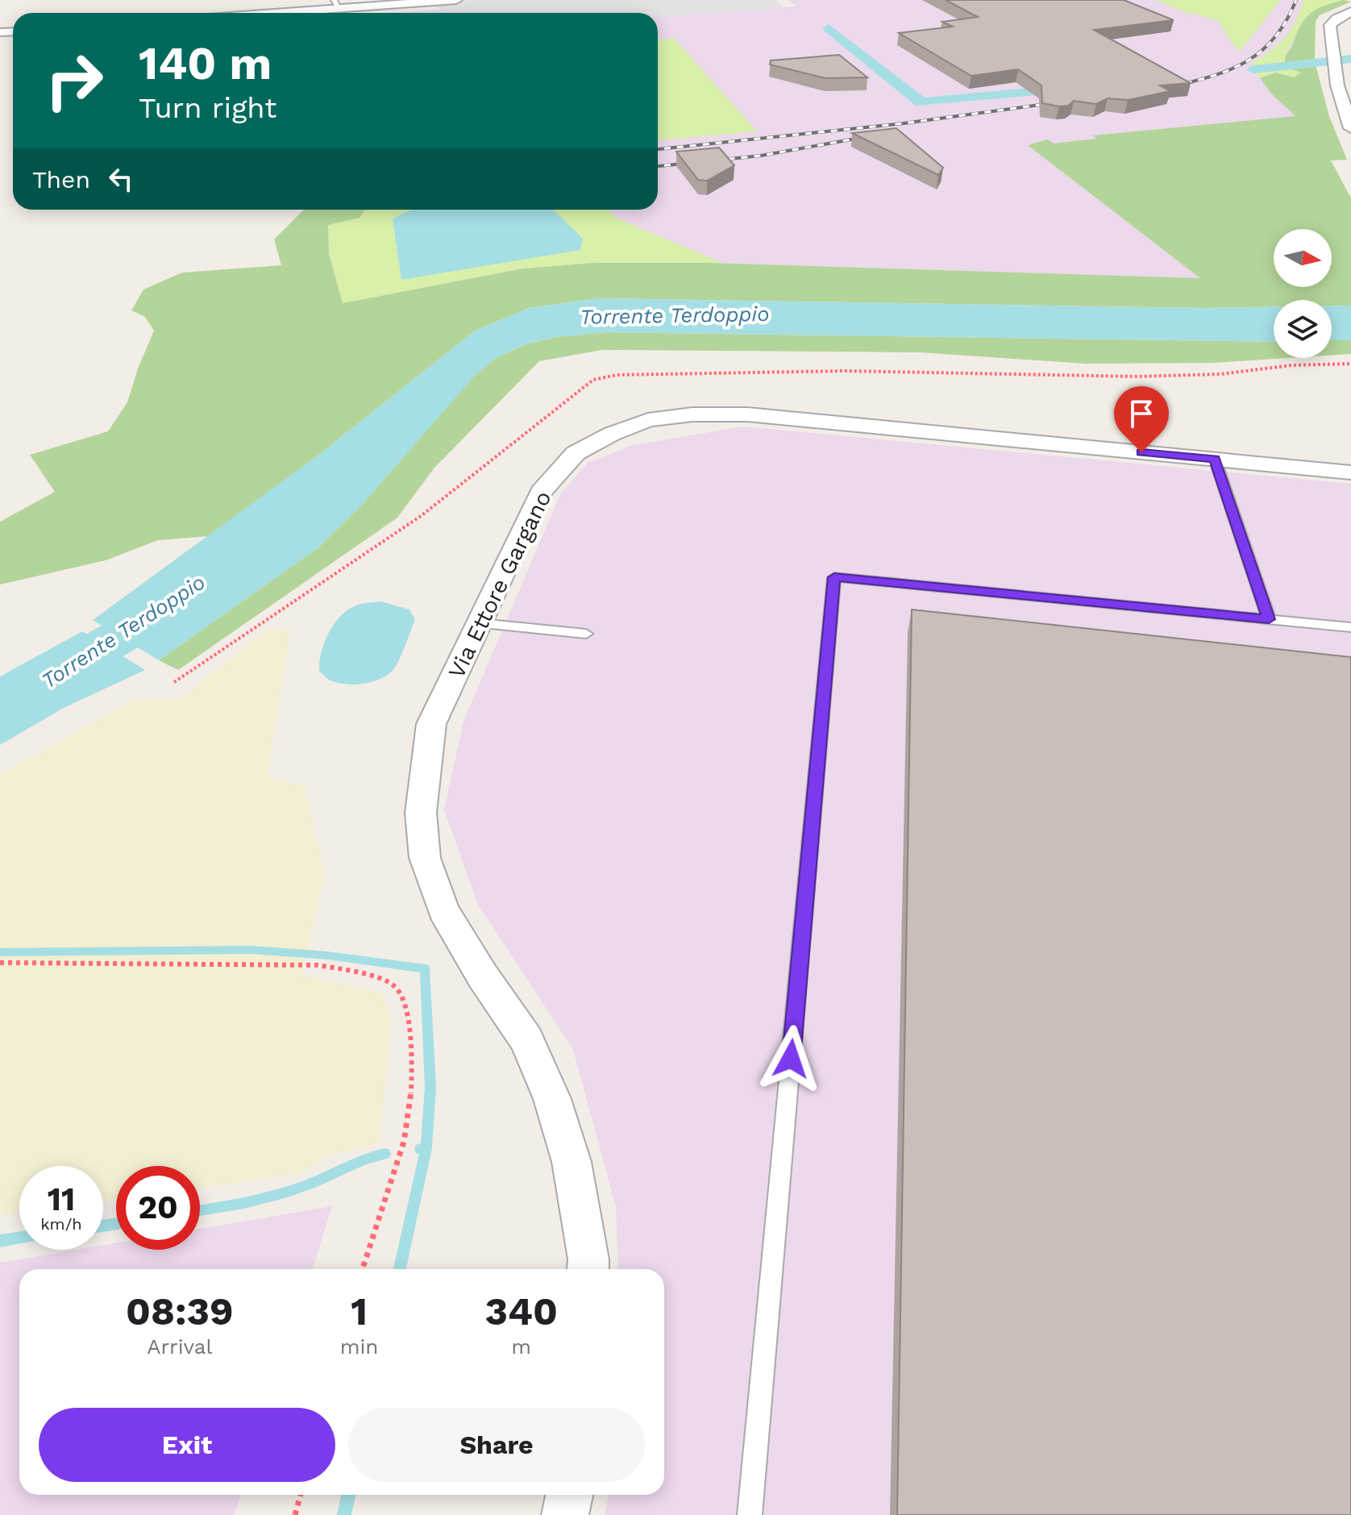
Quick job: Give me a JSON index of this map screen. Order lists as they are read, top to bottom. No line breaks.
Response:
{"streets":{"street":["Via Ettore Gargano"]},"water":["Torrente Terdoppio"],"north":"right","page":{"turn":["140 m","Turn right"],"then":"Then","speed":"11 km/h","limit":"20","eta":["08:39","Arrival","1","min","340","m"],"buttons":["Exit","Share"]}}
